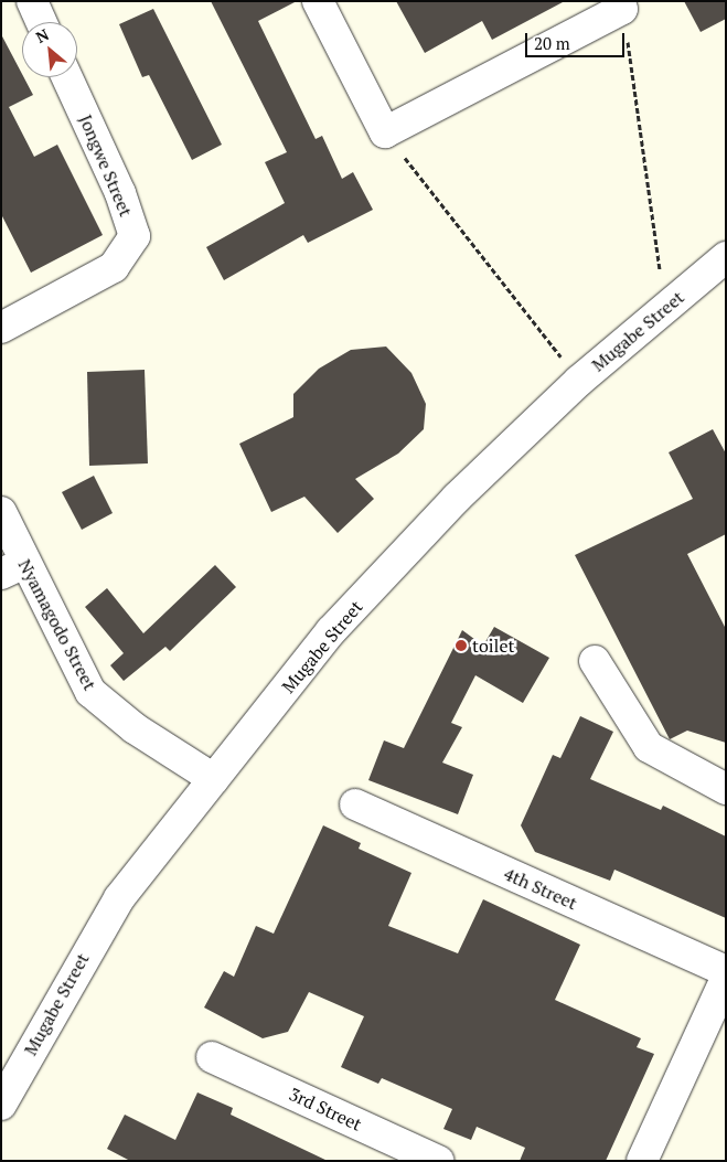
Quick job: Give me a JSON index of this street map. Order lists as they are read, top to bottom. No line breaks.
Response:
{"streets":{"street":["Jongwe Street","Mugabe Street","Nyamagodo Street","4th Street","3rd Street"]},"crossings":[["Mugabe Street","Nyamagodo Street"]],"places":["toilet"],"scale_bar":"20 m","north":"top left"}
